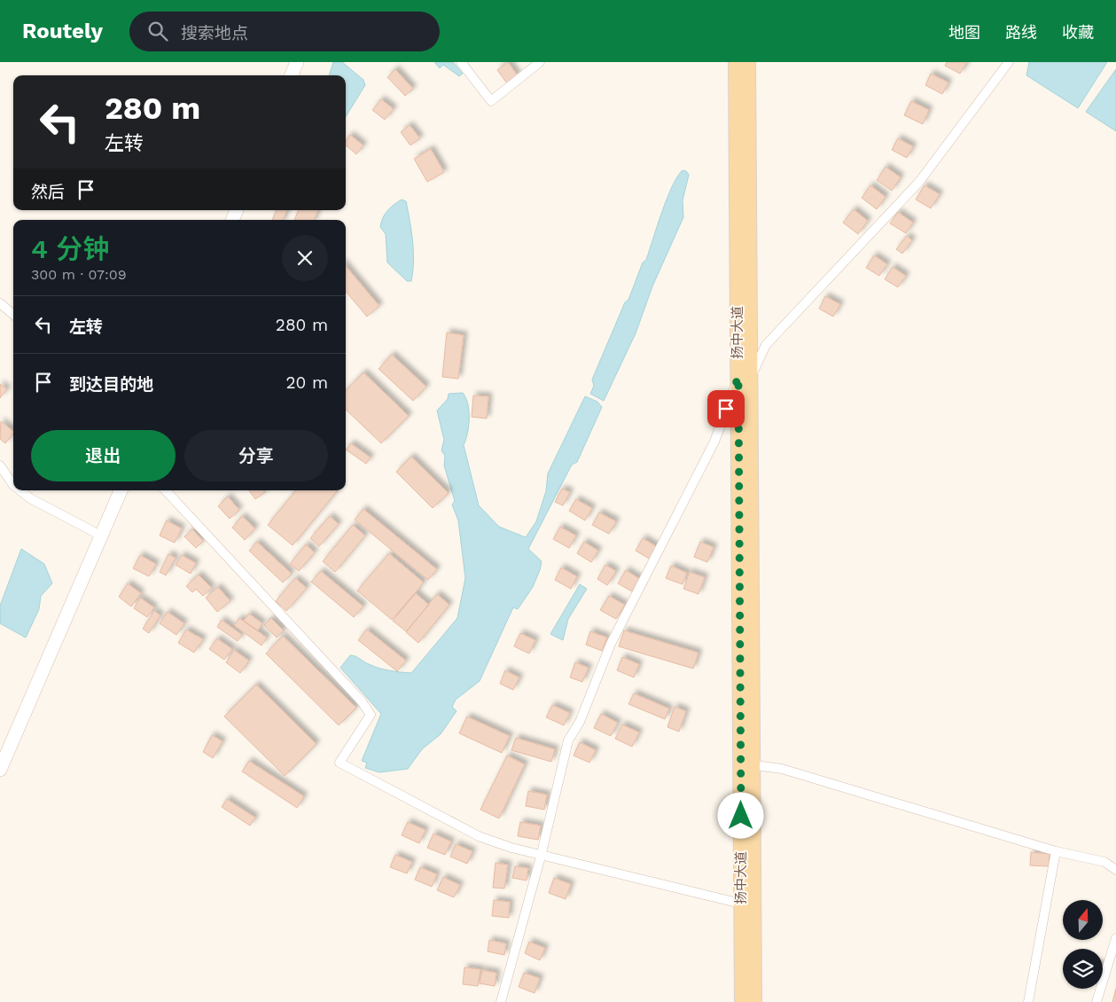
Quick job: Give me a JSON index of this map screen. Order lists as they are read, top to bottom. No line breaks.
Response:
{"streets":{"main road":["扬中大道"]},"north":"top","page":{"header":"Routely","search":"搜索地点","nav":["地图","路线","收藏"],"turn":["280 m","左转"],"then":"然后","heading":["4 分钟","300 m · 07:09"],"list":[{"name":"左转","value":"280 m"},{"name":"到达目的地","value":"20 m"}],"buttons":["退出","分享"]}}
